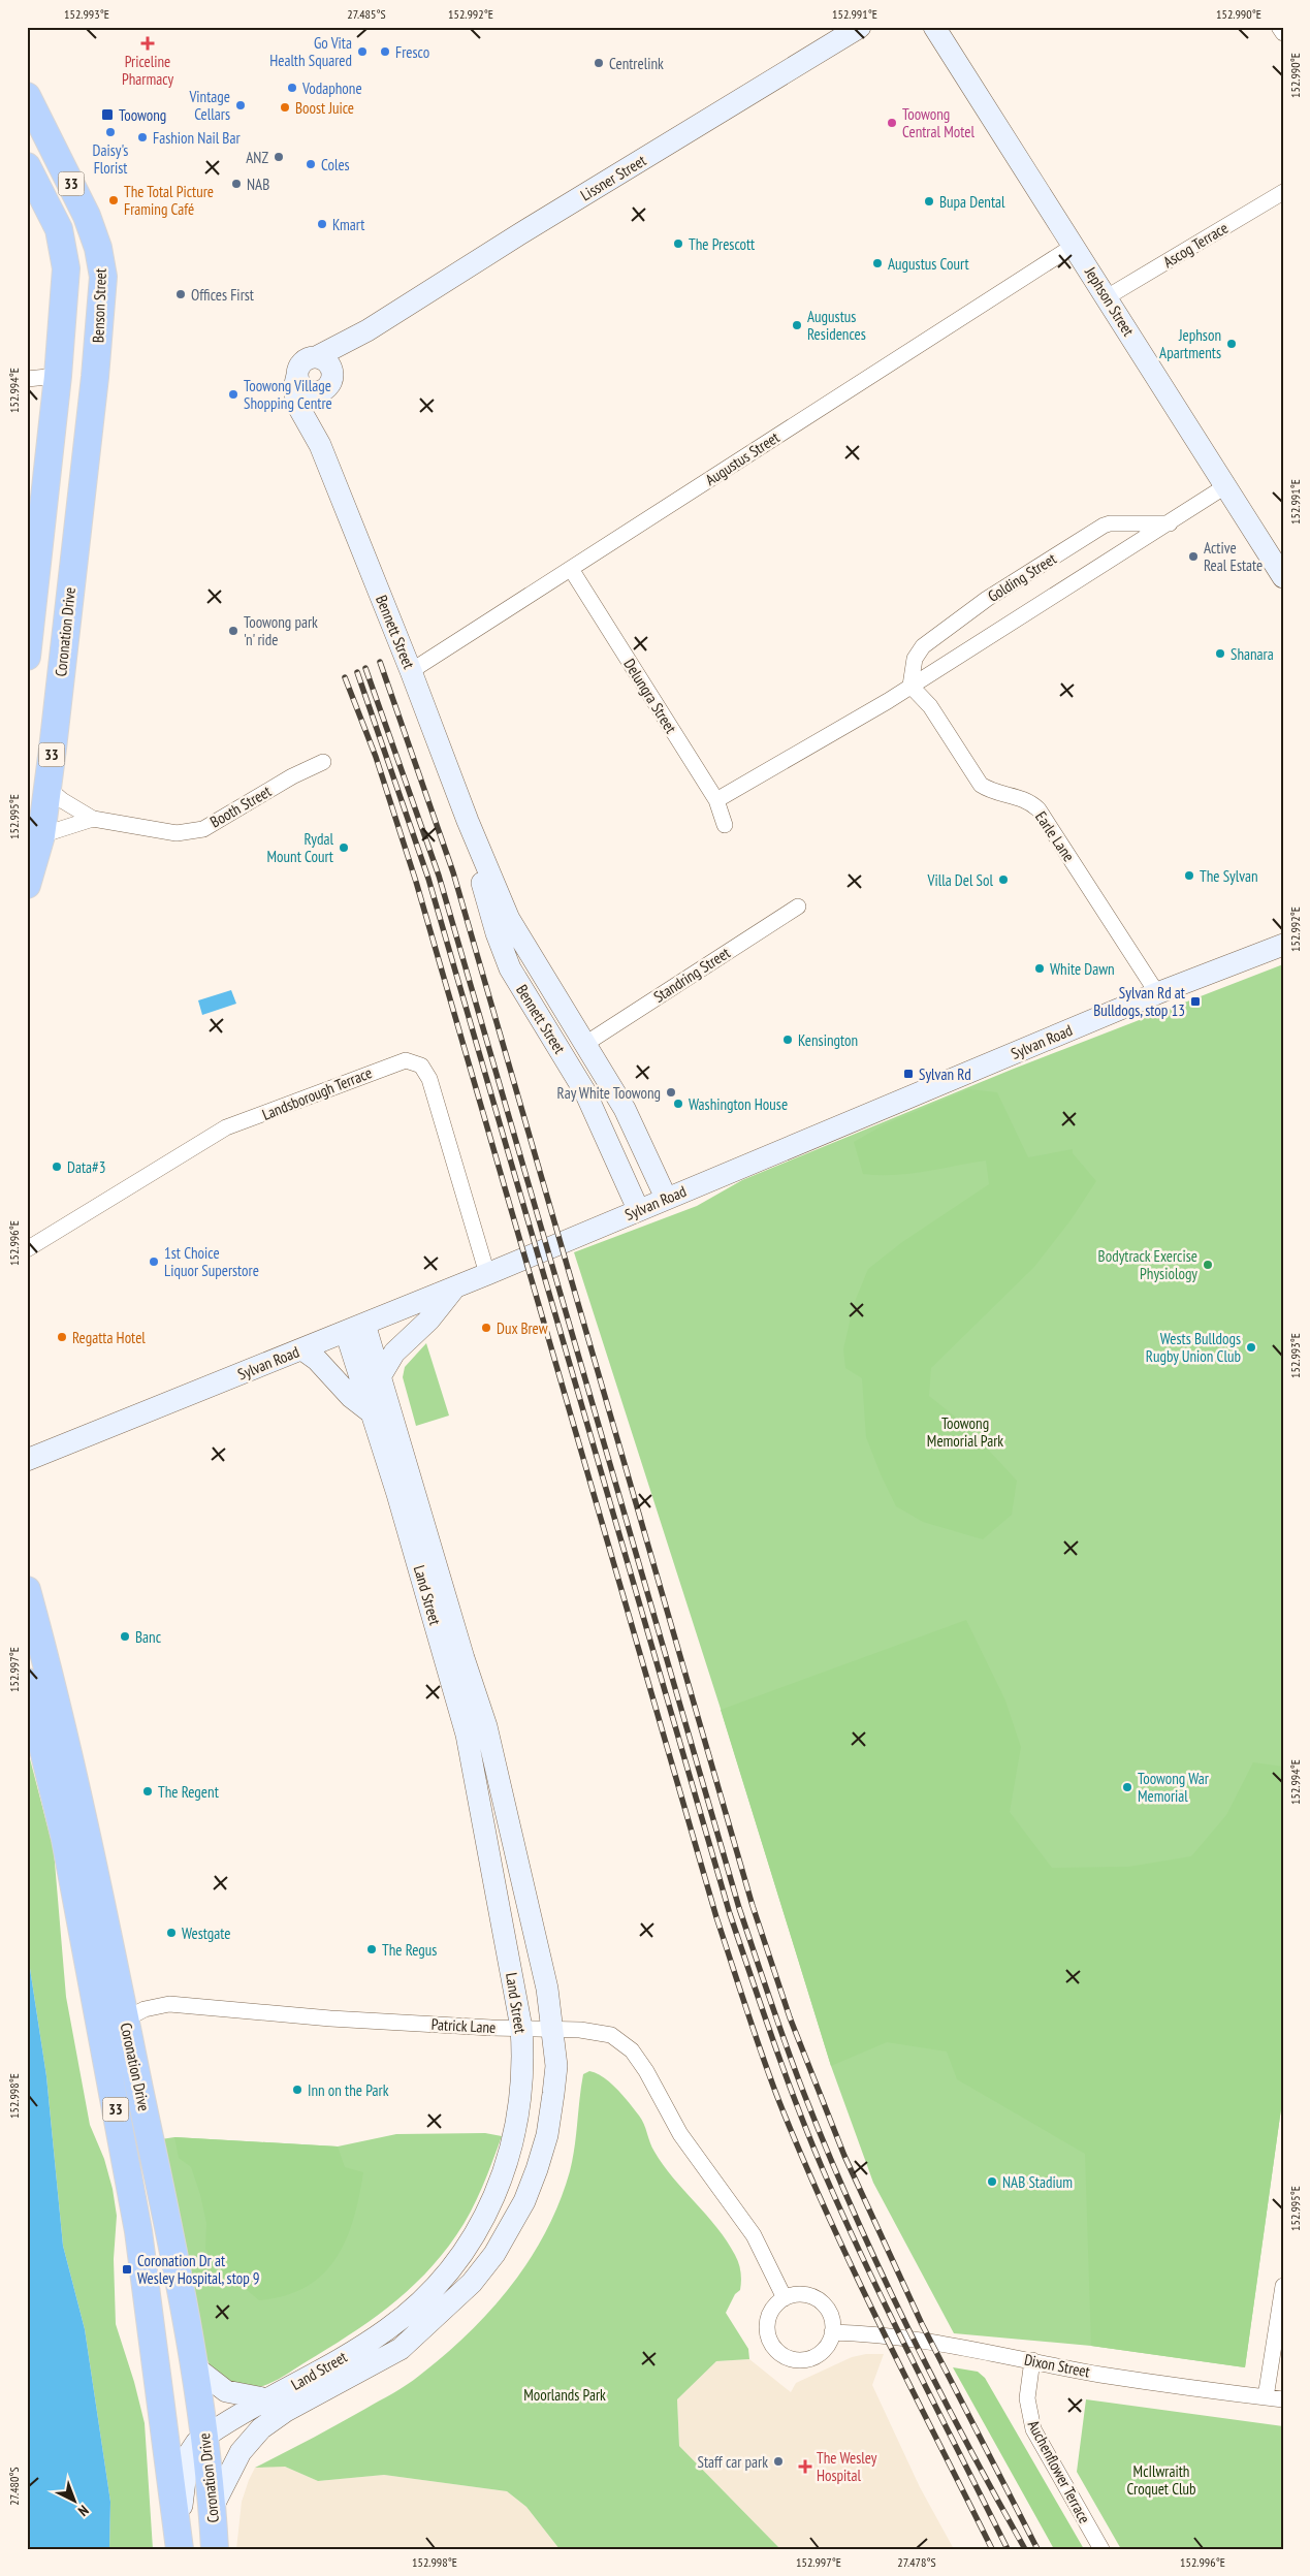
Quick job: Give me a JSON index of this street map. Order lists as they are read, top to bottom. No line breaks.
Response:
{"streets":{"highway":["33","Benson Street","Coronation Drive"],"main road":["Lissner Street","Jephson Street","Bennett Street","Sylvan Road","Land Street"],"street":["Ascog Terrace","Augustus Street","Golding Street","Delungra Street","Booth Street","Earle Lane","Standring Street","Landsborough Terrace","Patrick Lane","Dixon Street","Auchenflower Terrace"]},"crossings":[["Lissner Street","Bennett Street"],["Ascog Terrace","Jephson Street"],["Jephson Street","Augustus Street"],["Jephson Street","Golding Street"],["Benson Street","Coronation Drive"],["Augustus Street","Bennett Street"],["Augustus Street","Delungra Street"],["Golding Street","Delungra Street"],["Golding Street","Earle Lane"],["Coronation Drive","Booth Street"],["Coronation Drive","Land Street"],["Coronation Drive","Patrick Lane"],["Bennett Street","Standring Street"],["Bennett Street","Sylvan Road"],["Earle Lane","Sylvan Road"],["Sylvan Road","Landsborough Terrace"],["Sylvan Road","Land Street"],["Land Street","Patrick Lane"],["Patrick Lane","Dixon Street"],["Dixon Street","Auchenflower Terrace"]],"parks":["Toowong Memorial Park","Moorlands Park","McIlwraith Croquet Club"],"places":{"health":["Priceline Pharmacy","The Wesley Hospital"],"other":["Go Vita Health Squared","Fresco","Centrelink","Vodaphone","Vintage Cellars","Boost Juice","Toowong Central Motel","Daisy's Florist","Fashion Nail Bar","ANZ","Coles","NAB","The Total Picture Framing Café","Bupa Dental","Kmart","The Prescott","Augustus Court","Offices First","Augustus Residences","Jephson Apartments","Toowong Village Shopping Centre","Active Real Estate","Toowong park 'n' ride","Shanara","Rydal Mount Court","The Sylvan","Villa Del Sol","White Dawn","Kensington","Ray White Toowong","Washington House","Data#3","1st Choice Liquor Superstore","Bodytrack Exercise Physiology","Dux Brew","Regatta Hotel","Wests Bulldogs Rugby Union Club","Banc","Toowong War Memorial","The Regent","Westgate","The Regus","Inn on the Park","NAB Stadium","Staff car park"],"transit":["Toowong","Sylvan Rd at Bulldogs, stop 13","Sylvan Rd","Coronation Dr at Wesley Hospital, stop 9"]},"north":"bottom right","coordinates":["152.993°E","27.485°S","152.992°E","152.991°E","152.990°E","152.994°E","152.995°E","152.996°E","152.997°E","152.998°E","27.480°S","27.478°S"]}
